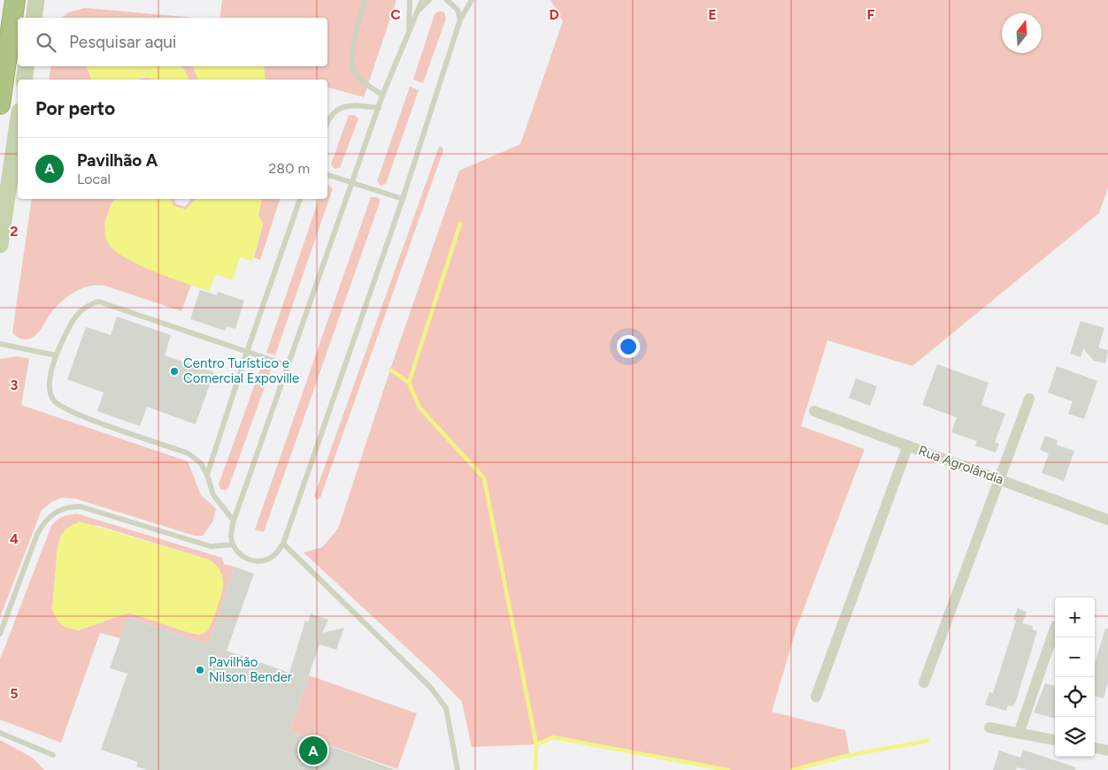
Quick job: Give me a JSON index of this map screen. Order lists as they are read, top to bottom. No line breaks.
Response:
{"streets":{"street":["Rua Agrolândia"]},"places":["Centro Turístico e Comercial Expoville","Pavilhão Nilson Bender"],"north":"top","page":{"search":"Pesquisar aqui","heading":"Por perto","list":[{"mark":"A","name":"Pavilhão A","note":"Local","value":"280 m"}],"map_buttons":["+","−"],"pins":"A"},"grid":{"columns":["C","D","E","F"],"rows":["2","3","4","5"]}}
